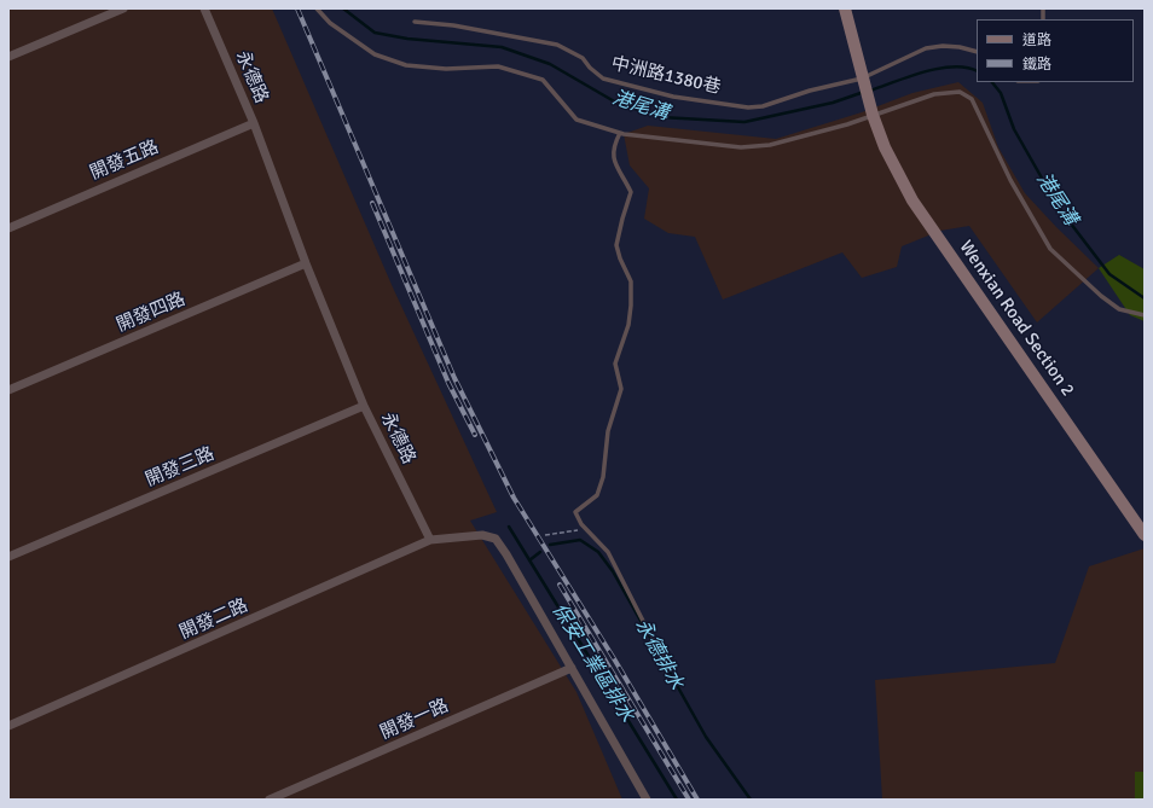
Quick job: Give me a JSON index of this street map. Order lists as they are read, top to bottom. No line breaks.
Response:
{"streets":{"street":["永德路","開發五路","開發四路","Wenxian Road Section 2","開發三路","開發二路","開發一路"],"lane":["中洲路1380巷"]},"crossings":[["中洲路1380巷","Wenxian Road Section 2"],["永德路","開發五路"],["永德路","開發四路"],["永德路","開發三路"],["永德路","開發二路"]],"water":["港尾溝","永德排水","保安工業區排水"],"legend":["道路","鐵路"]}
